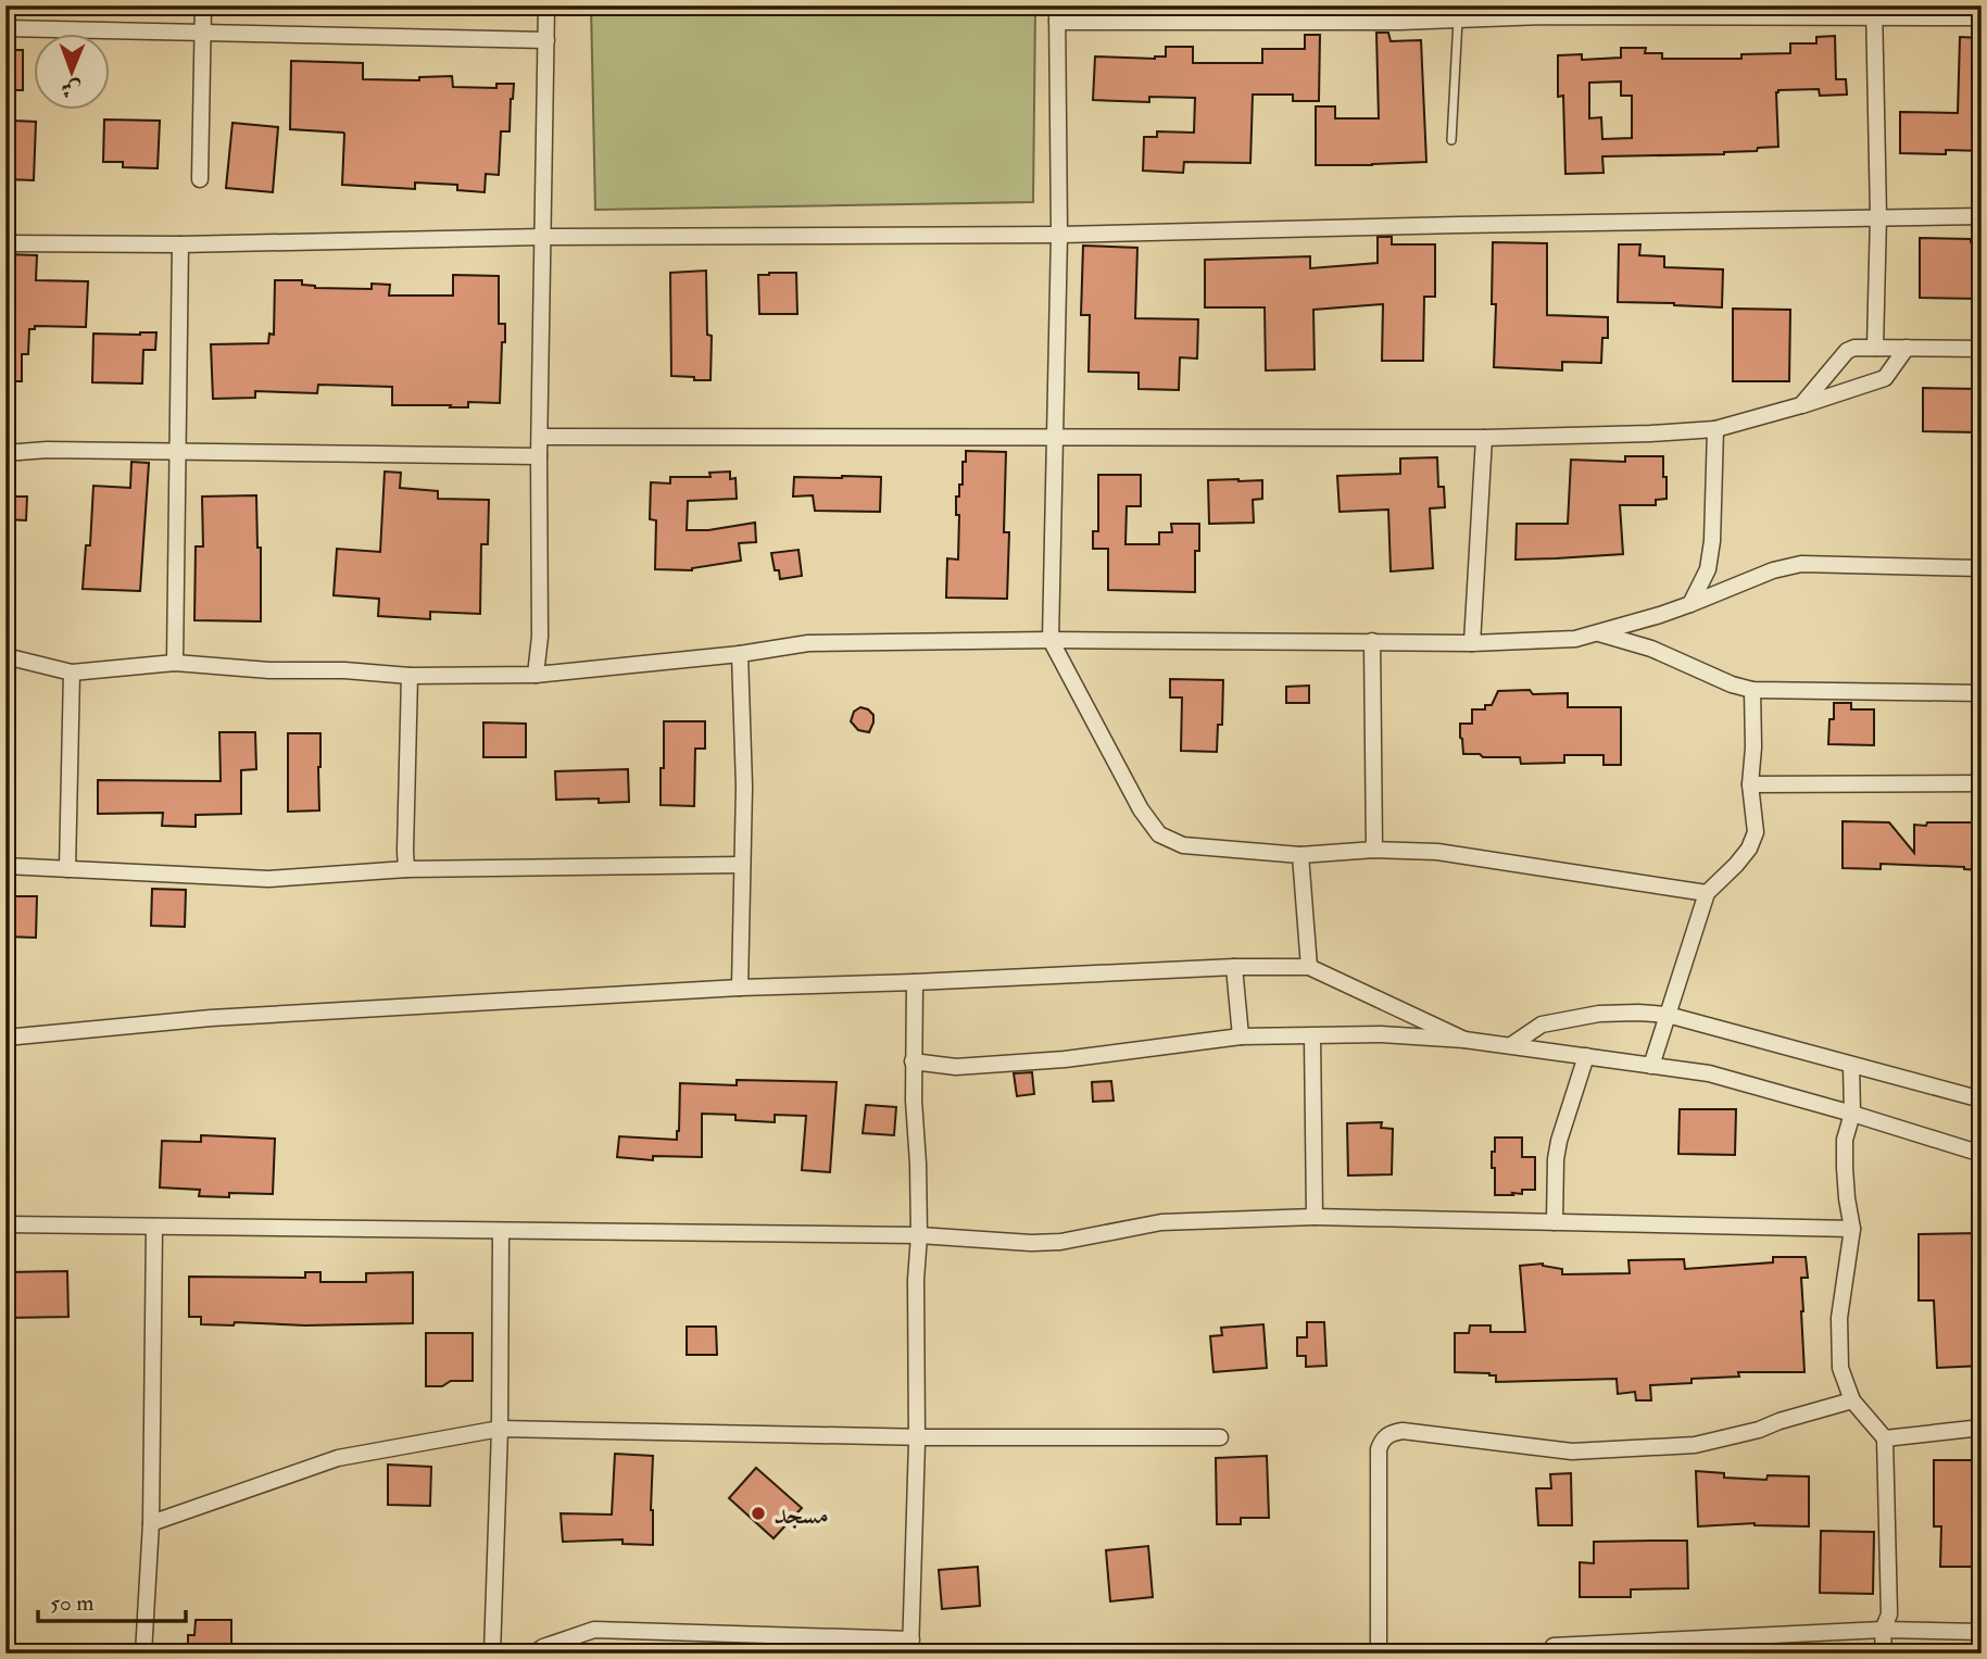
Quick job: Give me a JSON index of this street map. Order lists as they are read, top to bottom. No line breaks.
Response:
{"places":["مسجد"],"scale_bar":"50 m","north":"bottom"}
